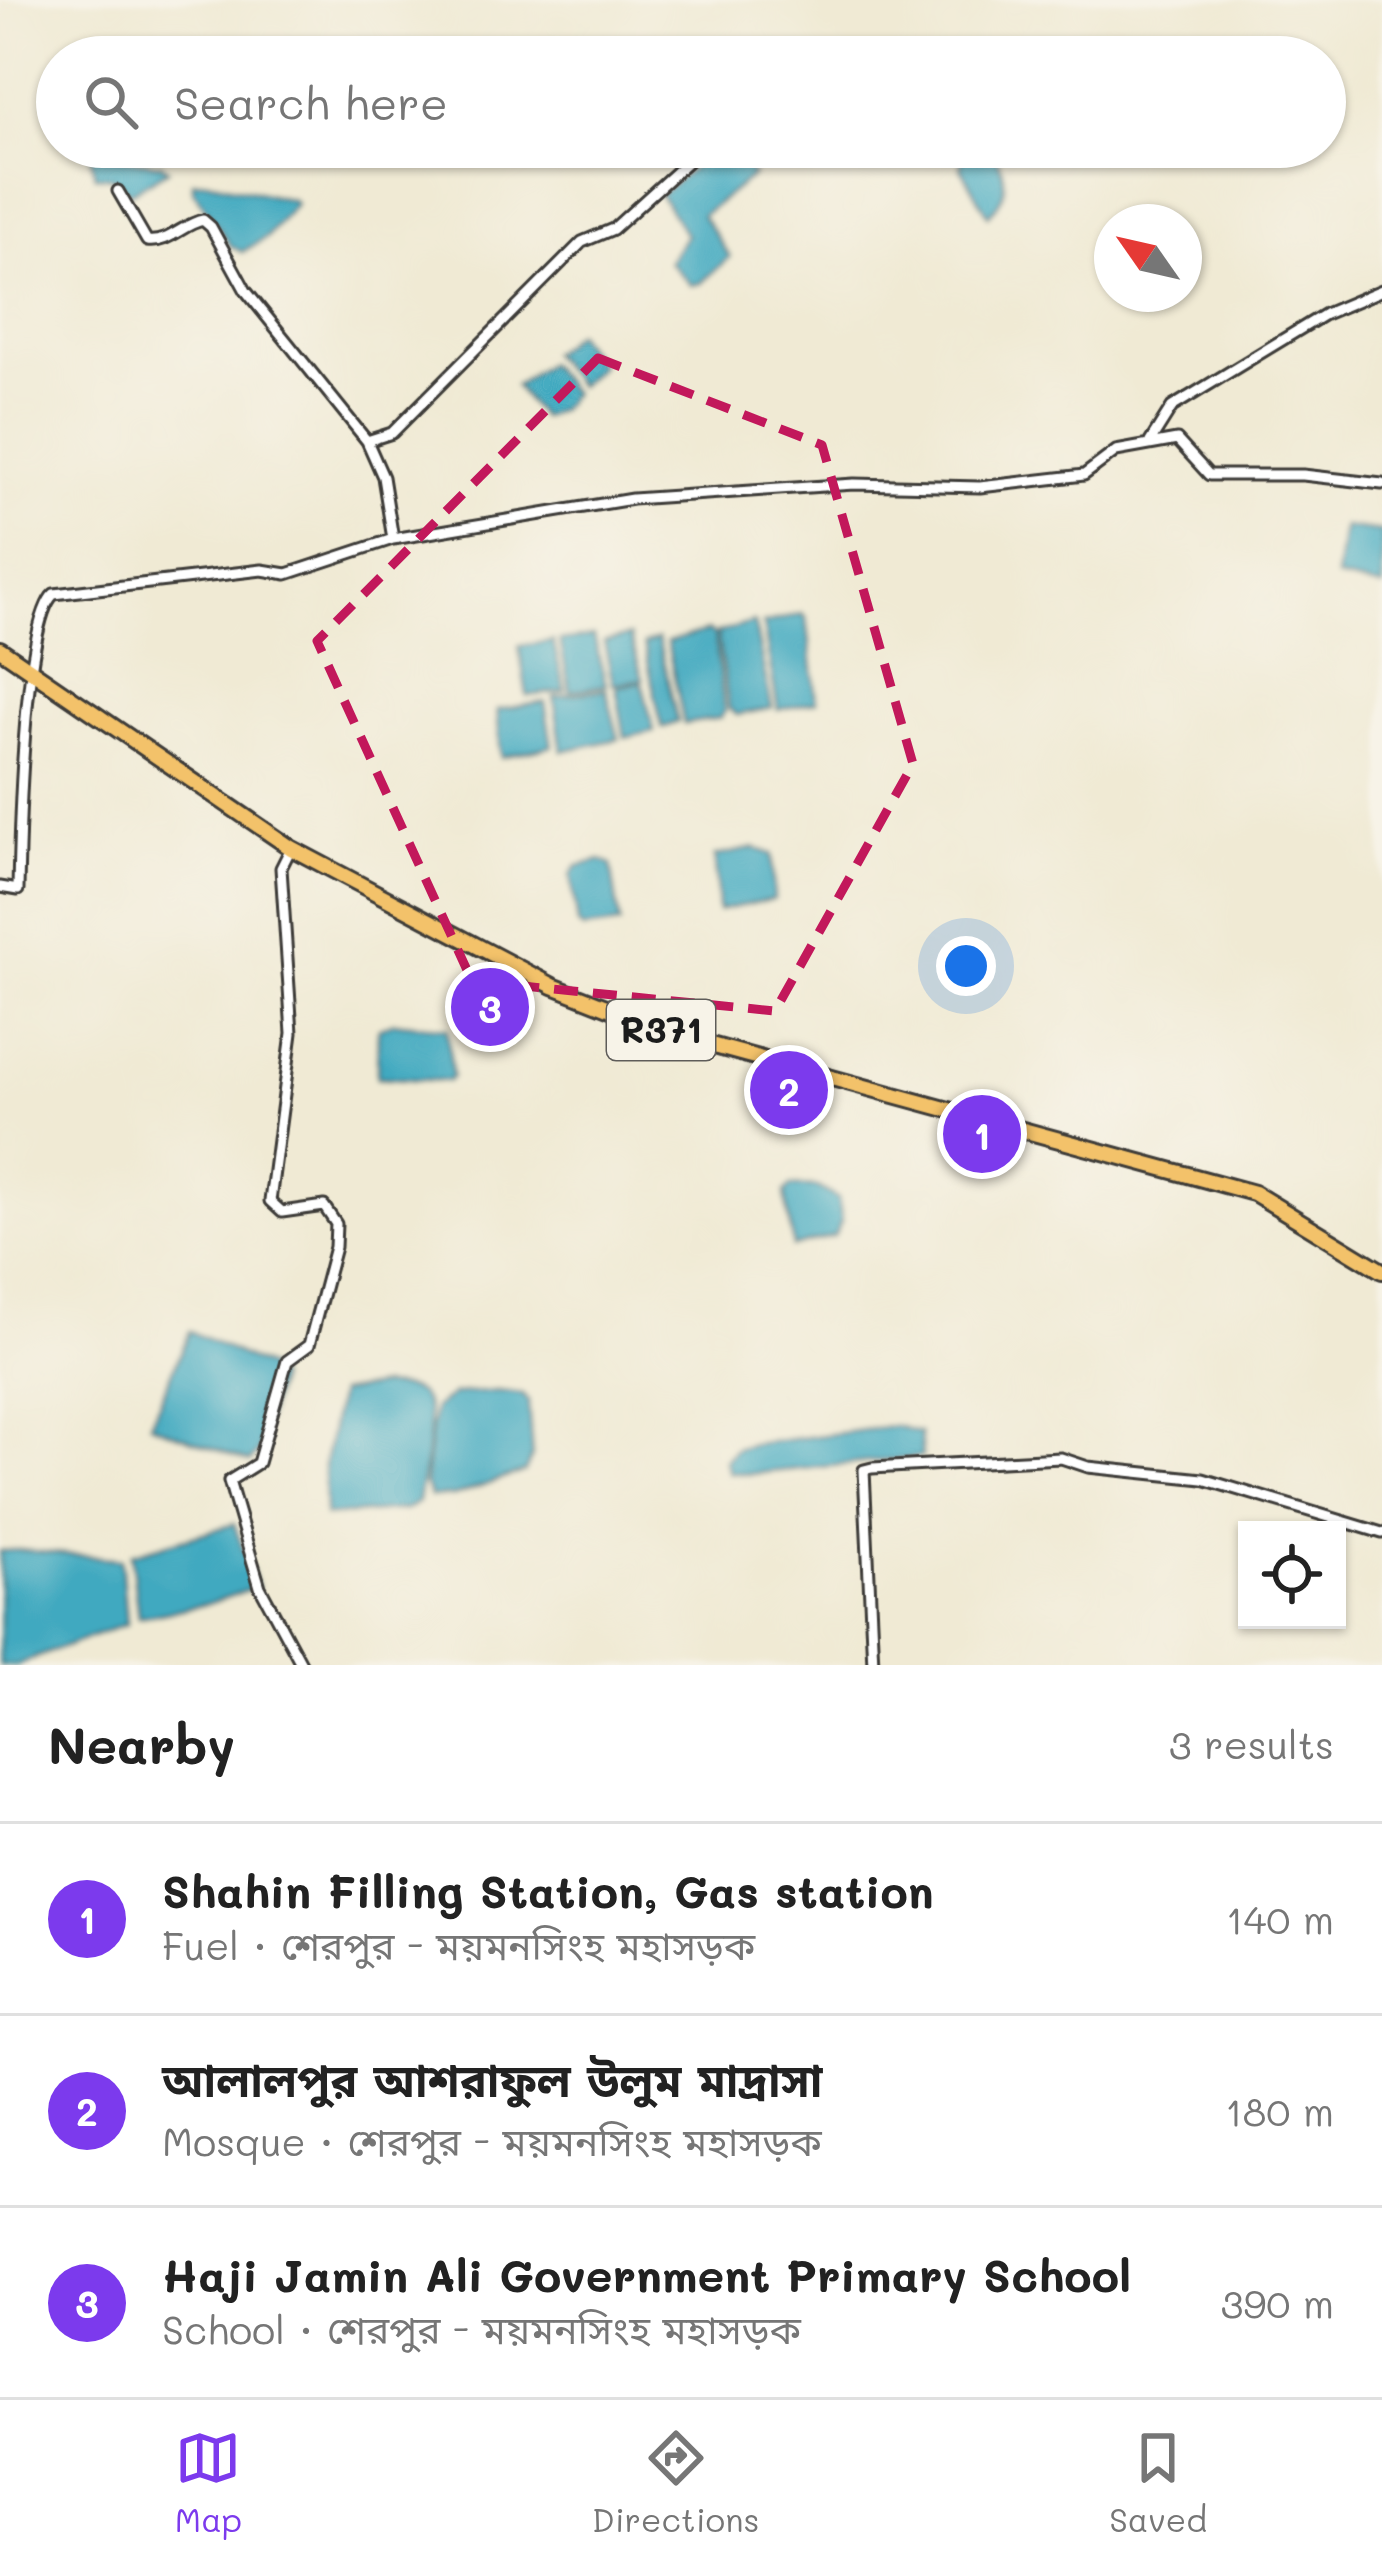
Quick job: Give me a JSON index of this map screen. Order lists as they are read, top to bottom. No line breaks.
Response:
{"streets":{"main road":["R371"]},"north":"top left","page":{"search":"Search here","pins":["3","2","1"],"heading":["Nearby","3 results"],"list":[{"mark":"1","name":"Shahin Filling Station, Gas station","note":"Fuel · শেরপুর - ময়মনসিংহ মহাসড়ক","value":"140 m"},{"mark":"2","name":"আলালপুর আশরাফুল উলুম মাদ্রাসা","note":"Mosque · শেরপুর - ময়মনসিংহ মহাসড়ক","value":"180 m"},{"mark":"3","name":"Haji Jamin Ali Government Primary School","note":"School · শেরপুর - ময়মনসিংহ মহাসড়ক","value":"390 m"}],"nav":["Map","Directions","Saved"]}}
